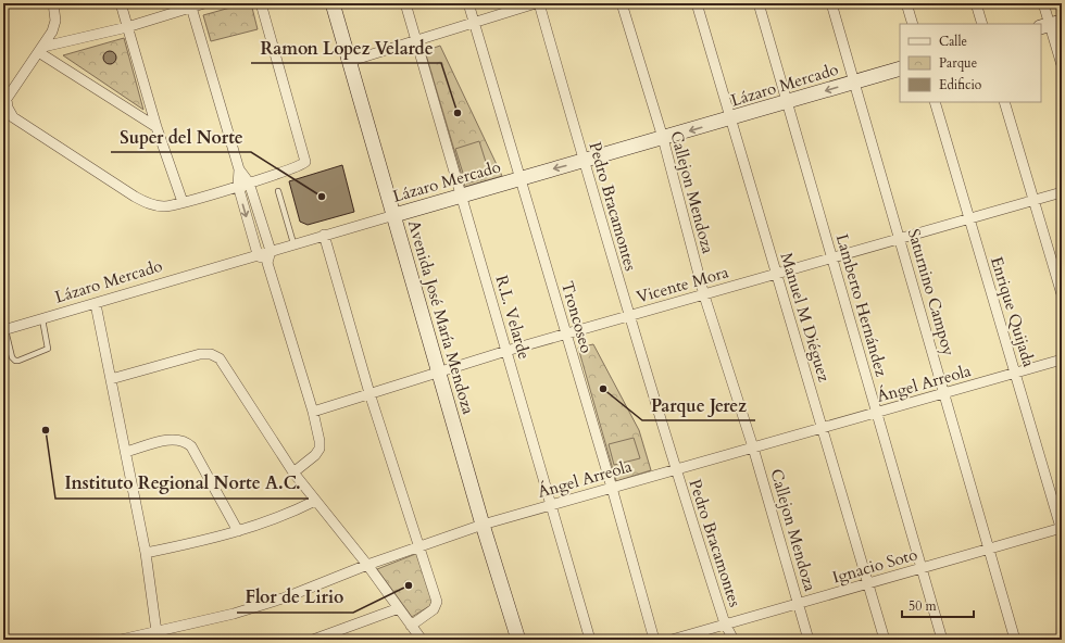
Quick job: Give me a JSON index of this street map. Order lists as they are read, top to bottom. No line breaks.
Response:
{"streets":{"street":["Lázaro Mercado","Callejon Mendoza","Pedro Bracamontes","Vicente Mora","Saturnino Campoy","Lamberto Hernández","Enrique Quijada","Avenida José María Mendoza","R.L. Velarde","Troncoseo","Manuel M Diéguez","Ángel Arreola","Ignacio Soto"]},"crossings":[["Lázaro Mercado","Callejon Mendoza"],["Lázaro Mercado","Pedro Bracamontes"],["Lázaro Mercado","Saturnino Campoy"],["Lázaro Mercado","Lamberto Hernández"],["Lázaro Mercado","Avenida José María Mendoza"],["Lázaro Mercado","R.L. Velarde"],["Lázaro Mercado","Troncoseo"],["Lázaro Mercado","Manuel M Diéguez"],["Callejon Mendoza","Vicente Mora"],["Callejon Mendoza","Ángel Arreola"],["Callejon Mendoza","Ignacio Soto"],["Pedro Bracamontes","Vicente Mora"],["Pedro Bracamontes","Ángel Arreola"],["Pedro Bracamontes","Ignacio Soto"],["Vicente Mora","Saturnino Campoy"],["Vicente Mora","Lamberto Hernández"],["Vicente Mora","Enrique Quijada"],["Vicente Mora","Avenida José María Mendoza"],["Vicente Mora","R.L. Velarde"],["Vicente Mora","Troncoseo"],["Vicente Mora","Manuel M Diéguez"],["Saturnino Campoy","Ángel Arreola"],["Saturnino Campoy","Ignacio Soto"],["Lamberto Hernández","Ángel Arreola"],["Lamberto Hernández","Ignacio Soto"],["Enrique Quijada","Ángel Arreola"],["Enrique Quijada","Ignacio Soto"],["Avenida José María Mendoza","Ángel Arreola"],["R.L. Velarde","Ángel Arreola"],["Troncoseo","Ángel Arreola"],["Manuel M Diéguez","Ángel Arreola"],["Manuel M Diéguez","Ignacio Soto"]],"places":["Ramon Lopez Velarde","Super del Norte","Parque Jerez","Instituto Regional Norte A.C.","Flor de Lirio"],"legend":["Calle","Parque","Edificio"],"scale_bar":"50 m"}
